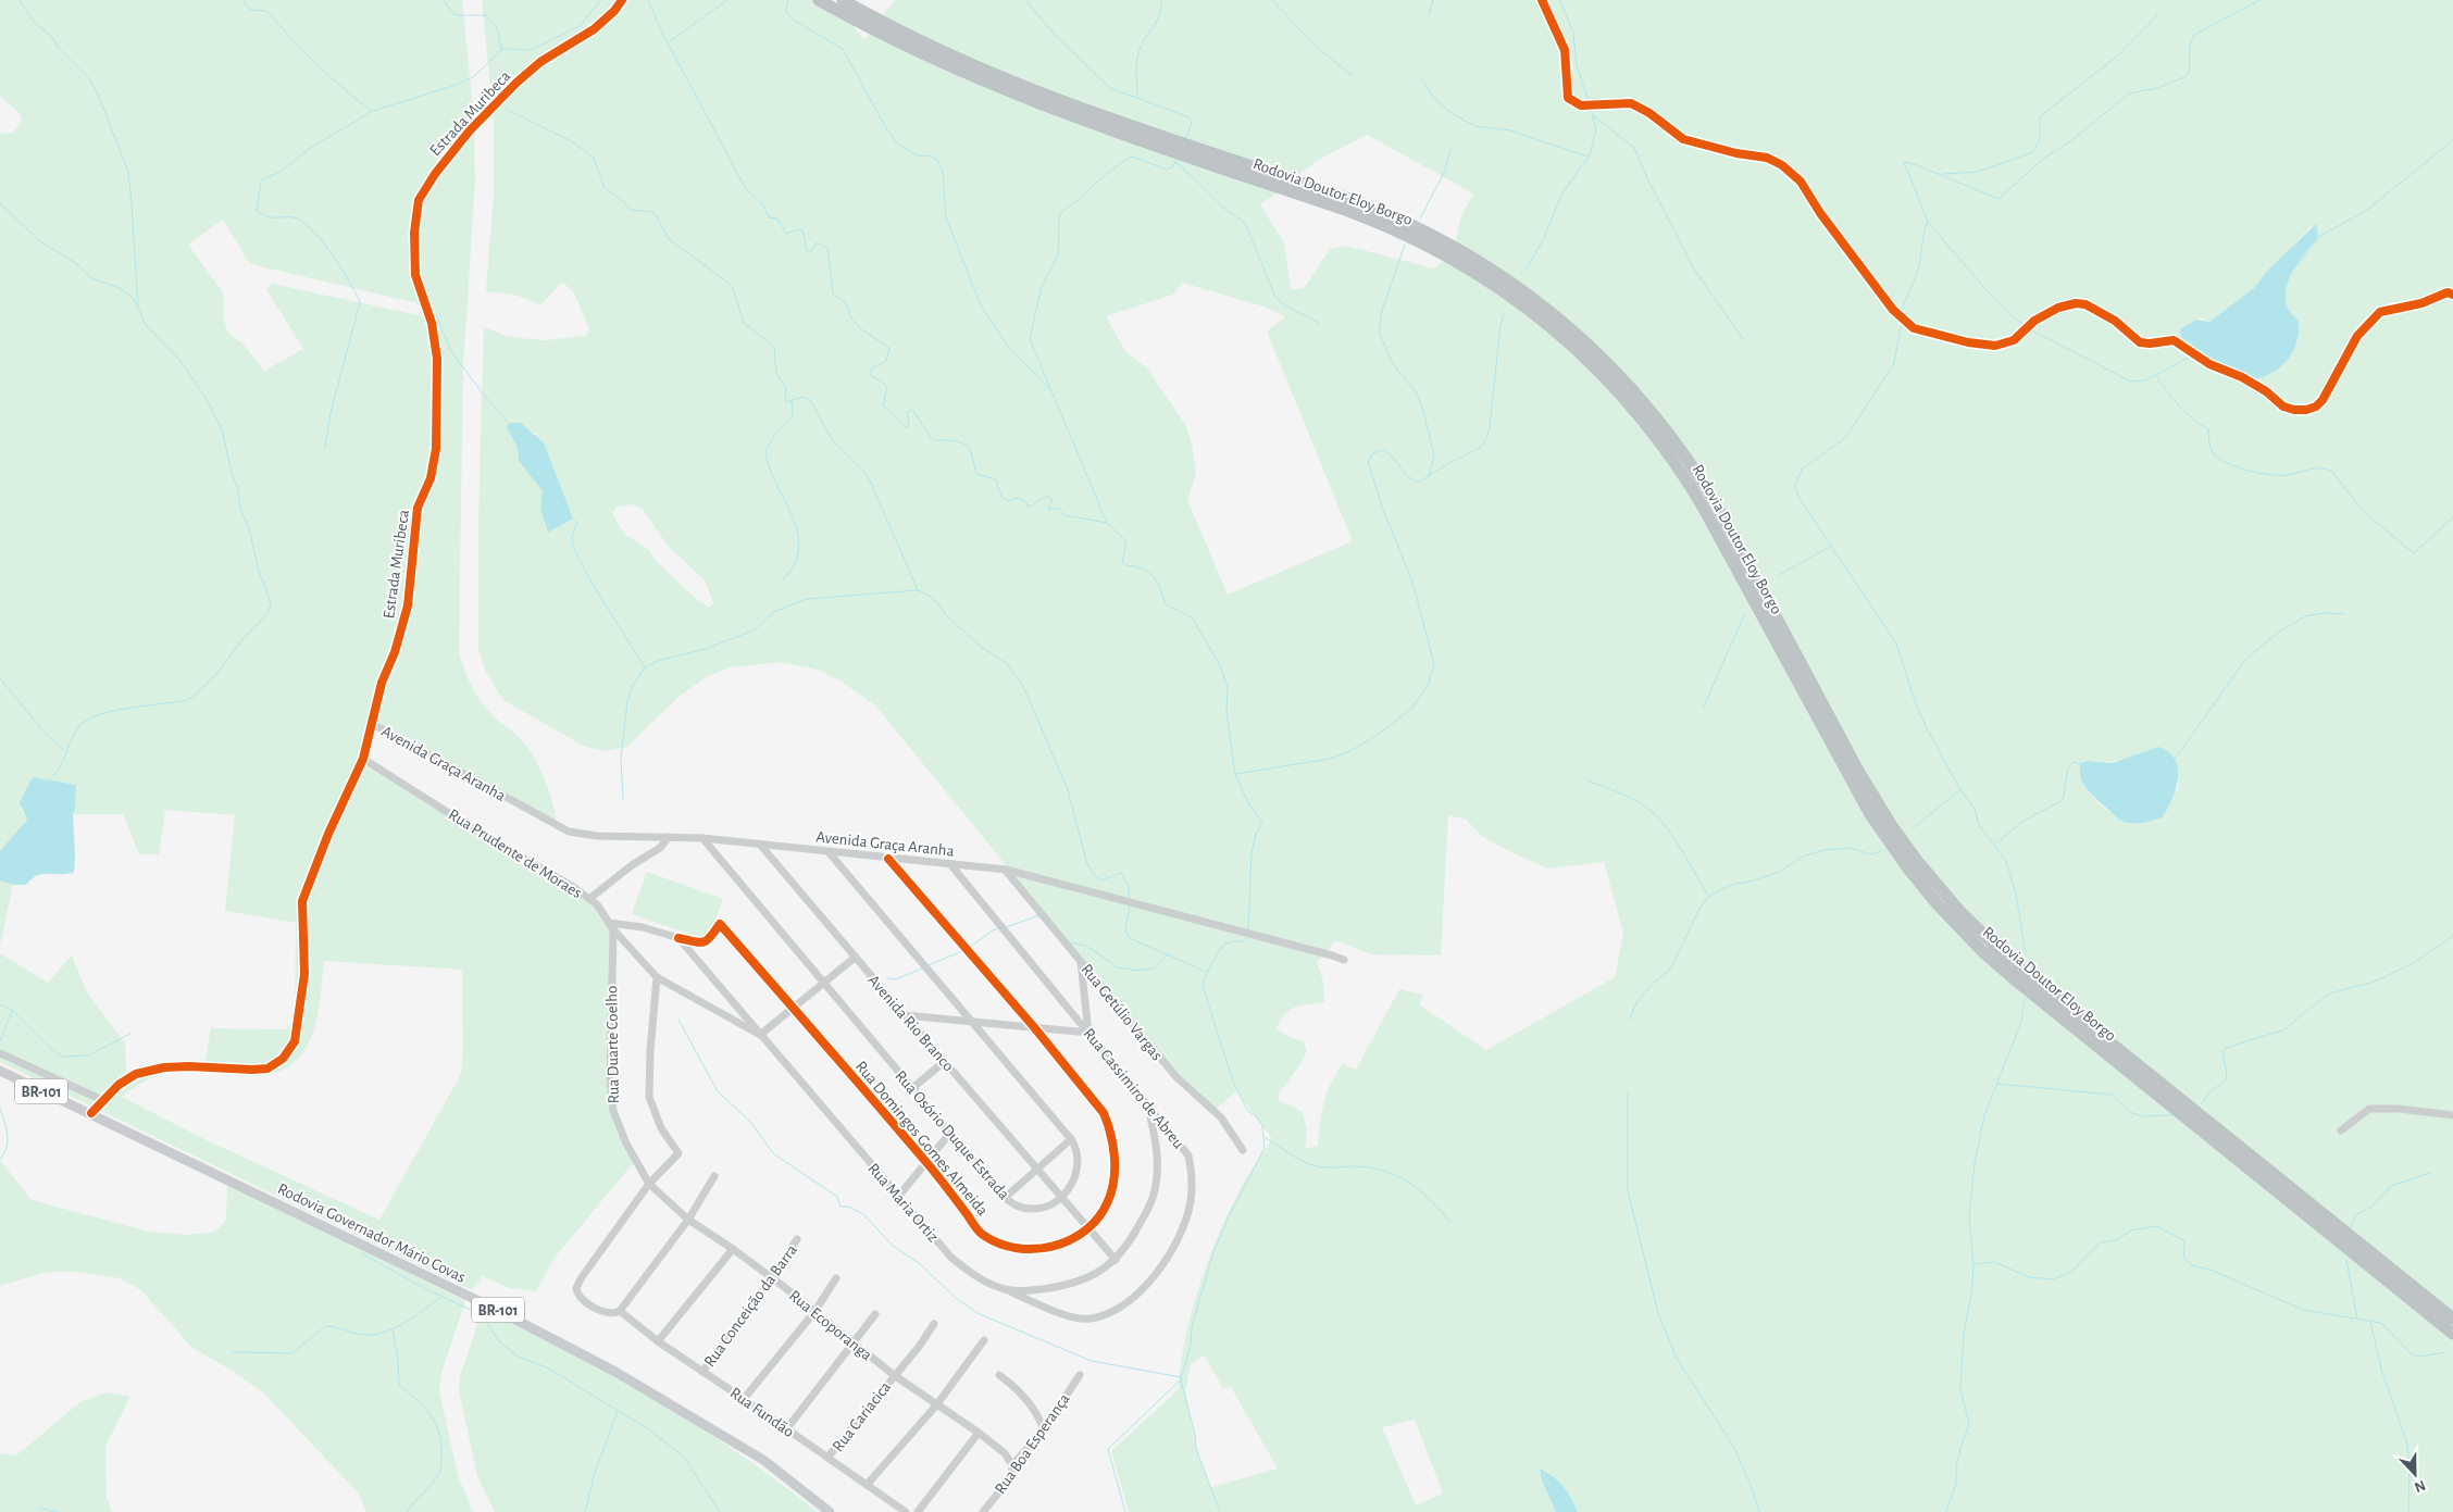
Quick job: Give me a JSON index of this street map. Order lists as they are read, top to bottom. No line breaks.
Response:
{"streets":{"highway":["Rodovia Doutor Eloy Borgo"],"main road":["BR-101","Rodovia Governador Mário Covas"],"street":["Estrada Muribeca","Avenida Graça Aranha","Rua Prudente de Moraes","Rua Getúlio Vargas","Avenida Rio Branco","Rua Duarte Coelho","Rua Cassimiro de Abreu","Rua Osório Duque Estrada","Rua Domingos Gomes Almeida","Rua Maria Ortiz","Rua Conceição da Barra","Rua Ecoporanga","Rua Fundão","Rua Cariacica","Rua Boa Esperança"]},"crossings":[["Estrada Muribeca","Avenida Graça Aranha"],["Estrada Muribeca","Rua Prudente de Moraes"],["Estrada Muribeca","Rodovia Governador Mário Covas"],["Avenida Graça Aranha","Rua Getúlio Vargas"],["Avenida Graça Aranha","Avenida Rio Branco"],["Avenida Graça Aranha","Rua Cassimiro de Abreu"],["Avenida Graça Aranha","Rua Osório Duque Estrada"],["Avenida Graça Aranha","Rua Domingos Gomes Almeida"],["Rua Prudente de Moraes","Rua Duarte Coelho"],["Rua Prudente de Moraes","Rua Maria Ortiz"],["Avenida Rio Branco","Rua Osório Duque Estrada"],["Avenida Rio Branco","Rua Domingos Gomes Almeida"],["Avenida Rio Branco","Rua Maria Ortiz"],["Rua Duarte Coelho","Rua Ecoporanga"],["Rua Cassimiro de Abreu","Rua Maria Ortiz"],["Rua Domingos Gomes Almeida","Rua Maria Ortiz"],["Rua Conceição da Barra","Rua Ecoporanga"],["Rua Conceição da Barra","Rua Fundão"],["Rua Ecoporanga","Rua Cariacica"],["Rua Ecoporanga","Rua Boa Esperança"],["Rua Fundão","Rua Cariacica"]],"north":"bottom"}
